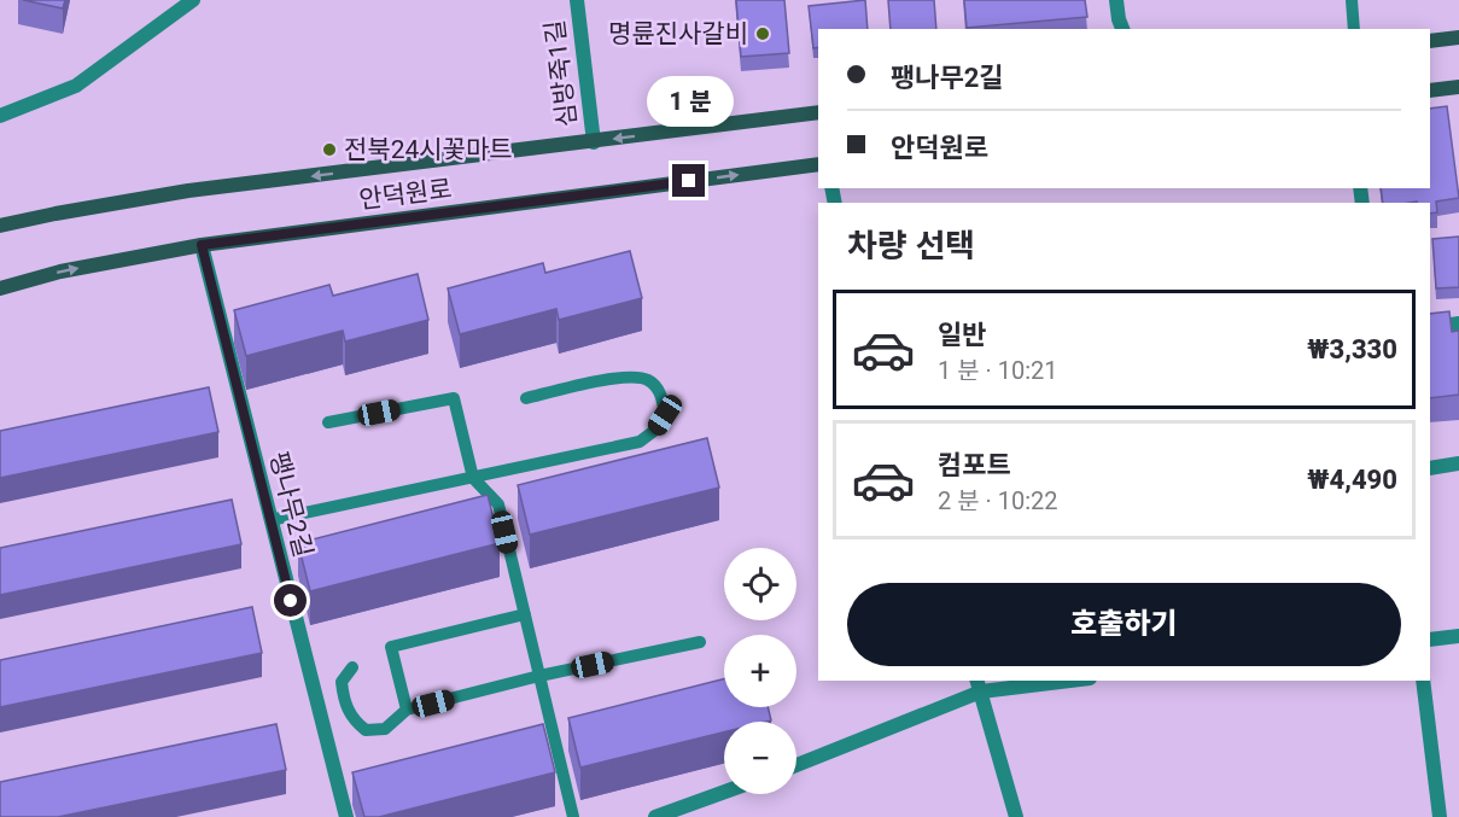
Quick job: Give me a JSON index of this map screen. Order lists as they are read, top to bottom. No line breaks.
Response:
{"streets":{"street":["심방죽1길","안덕원로","팽나무2길"]},"crossings":[["심방죽1길","안덕원로"],["안덕원로","팽나무2길"]],"places":["명륜진사갈비","전북24시꽃마트"],"page":{"banner":["팽나무2길","안덕원로"],"bubble":"1 분","heading":"차량 선택","list":[{"name":"일반","note":"1 분 · 10:21","value":"₩3,330"},{"name":"컴포트","note":"2 분 · 10:22","value":"₩4,490"}],"map_buttons":["+","−"],"buttons":"호출하기"}}
